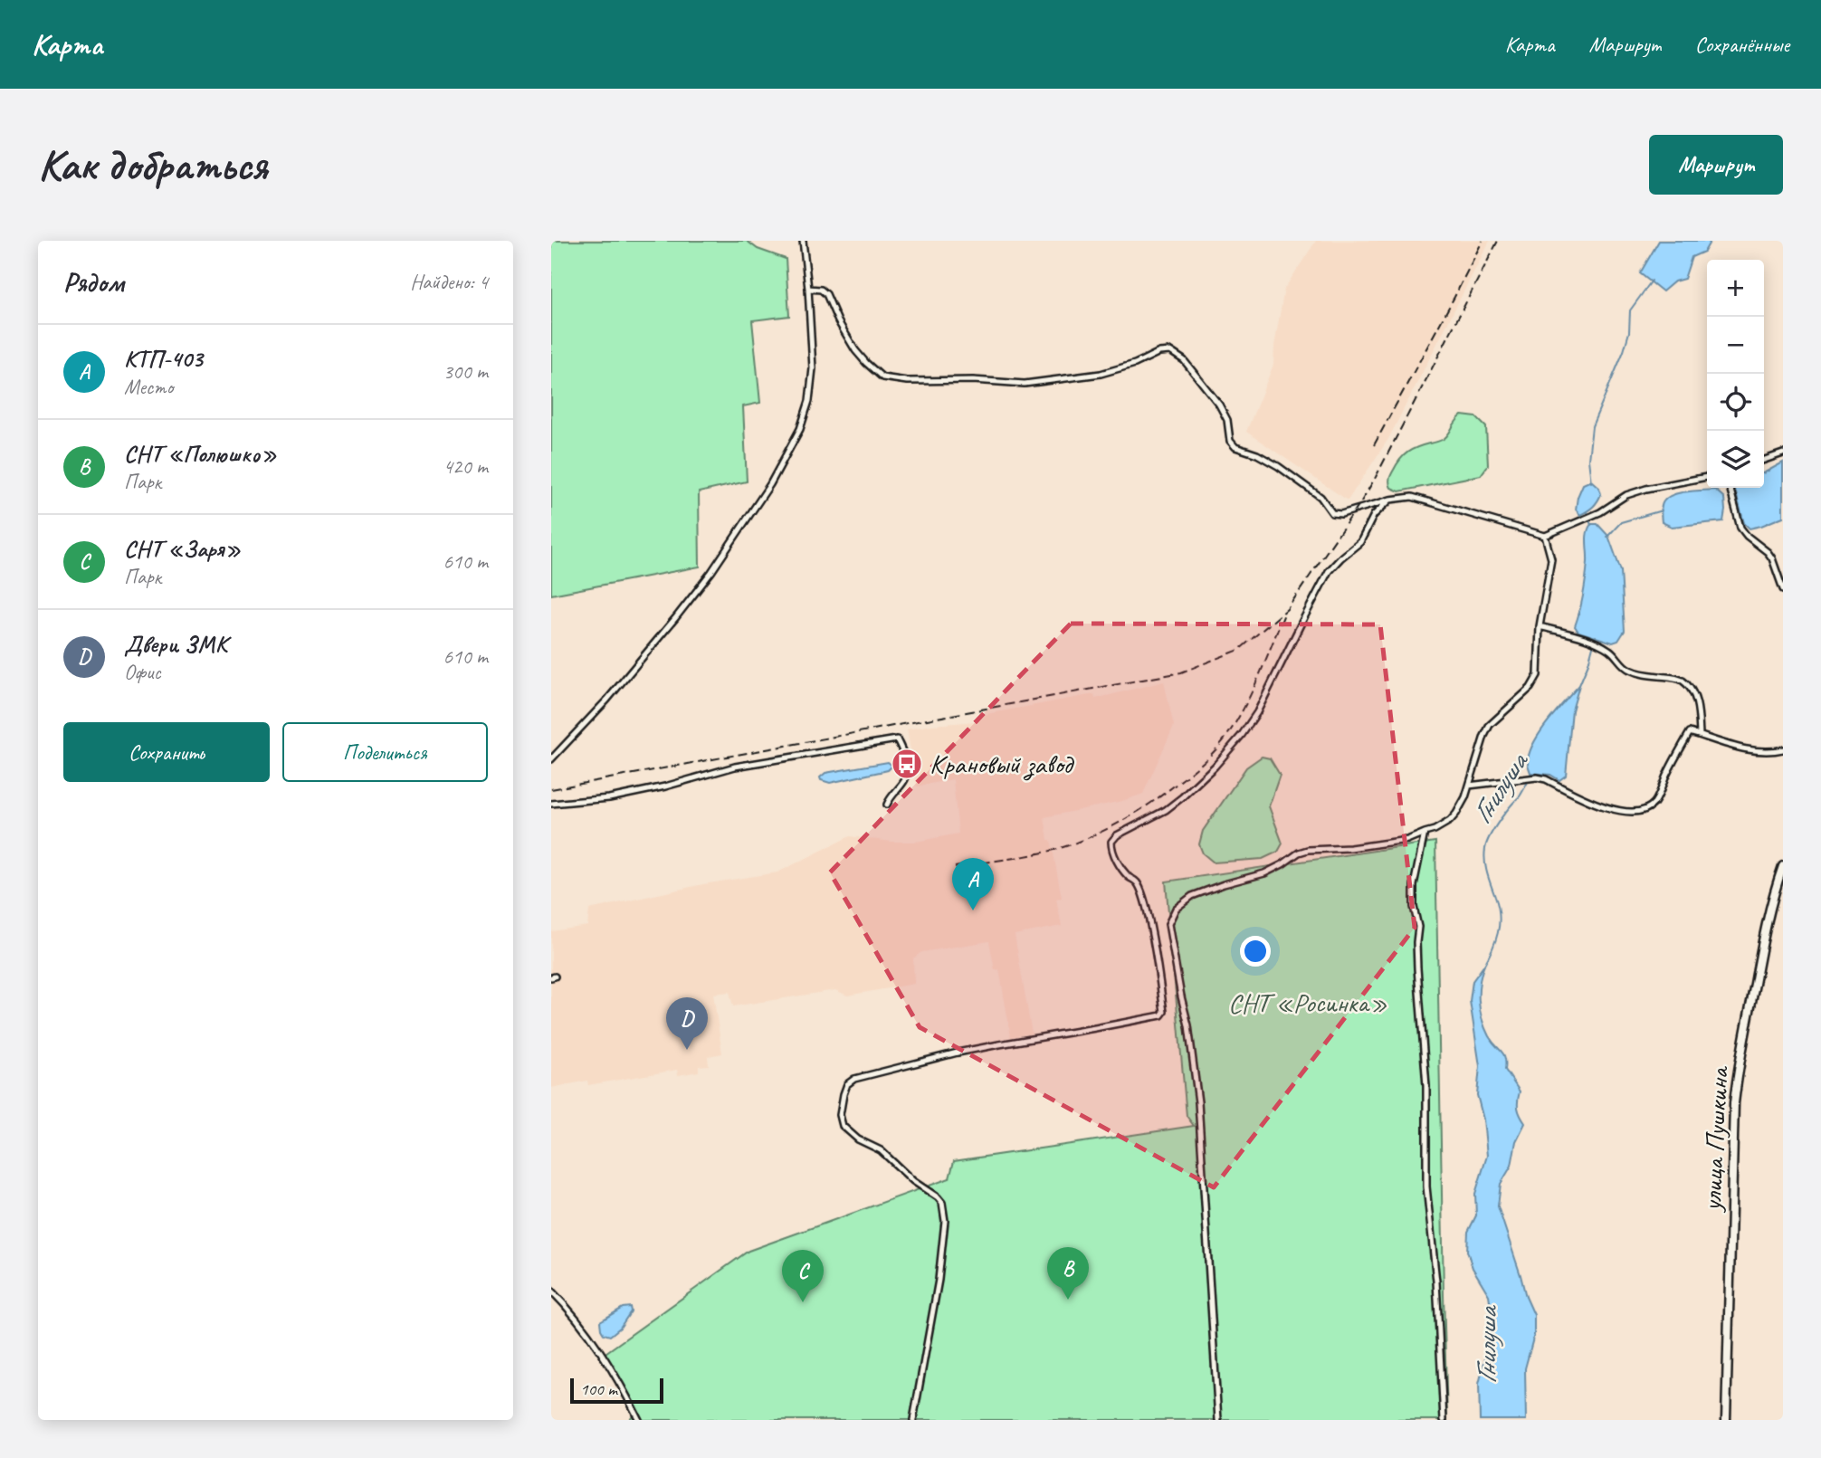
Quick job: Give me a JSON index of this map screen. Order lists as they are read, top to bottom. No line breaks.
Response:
{"streets":{"main road":["улица Пушкина"]},"water":["Гнилуша"],"parks":["СНТ «Росинка»"],"places":{"bus stop":["Крановый завод"]},"scale_bar":"100 m","page":{"header":"Карта","nav":["Карта","Маршрут","Сохранённые"],"buttons":["Маршрут",["Сохранить","Поделиться"]],"title":"Как добраться","heading":["Рядом","Найдено: 4"],"map_buttons":["+","−"],"list":[{"mark":"A","name":"КТП-403","note":"Место","value":"300 m"},{"mark":"B","name":"СНТ «Полюшко»","note":"Парк","value":"420 m"},{"mark":"C","name":"СНТ «Заря»","note":"Парк","value":"610 m"},{"mark":"D","name":"Двери ЗМК","note":"Офис","value":"610 m"}],"pins":["A","D","B","C"],"scale":"100 m"}}
